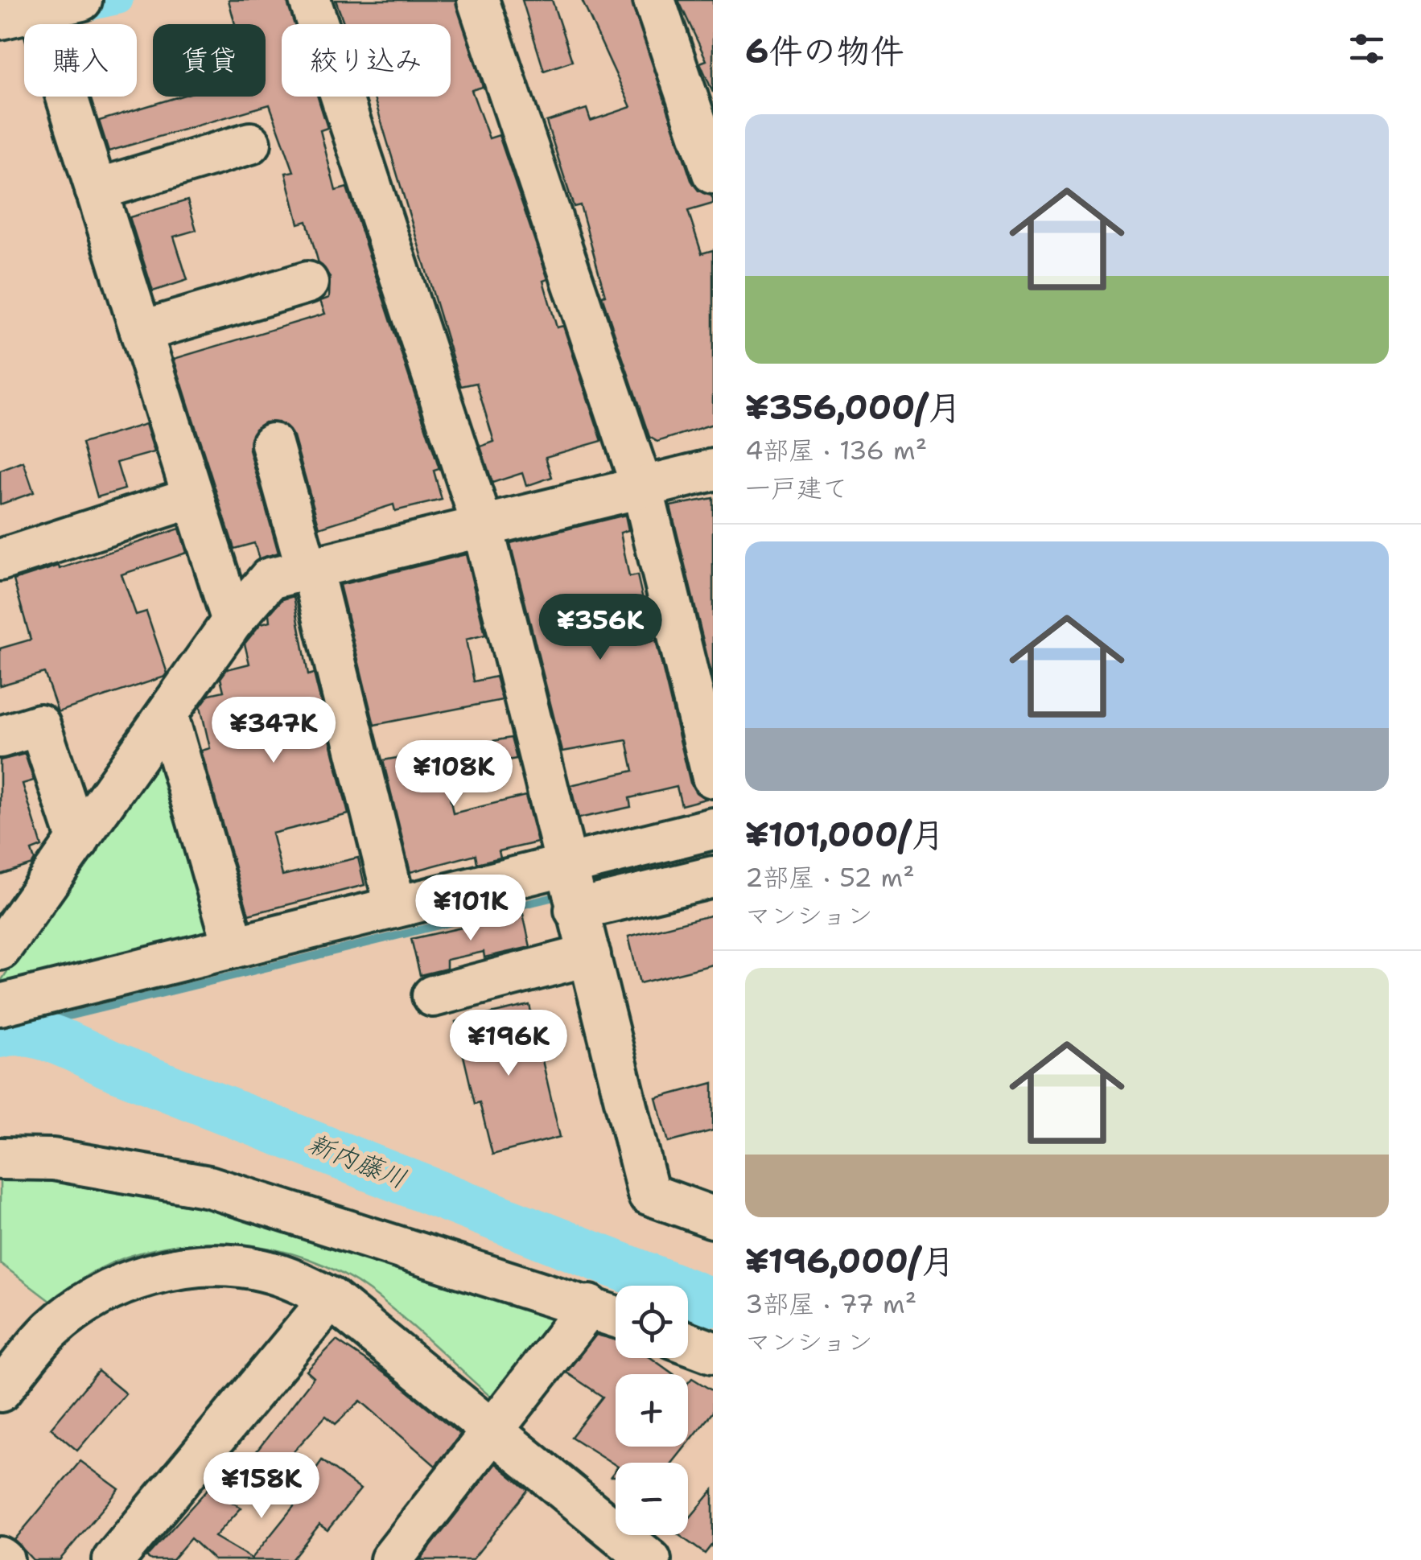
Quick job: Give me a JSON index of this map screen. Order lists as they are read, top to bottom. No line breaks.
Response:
{"water":["新内藤川"],"page":{"heading":"6件の物件","chip":["購入","賃貸","絞り込み"],"list":[{"name":"¥356,000/月","note":"4部屋 · 136 m² · 一戸建て"},{"name":"¥101,000/月","note":"2部屋 · 52 m² · マンション"},{"name":"¥196,000/月","note":"3部屋 · 77 m² · マンション"}],"price":["¥356K","¥347K","¥108K","¥101K","¥196K","¥158K"],"map_buttons":["+","−"]}}
